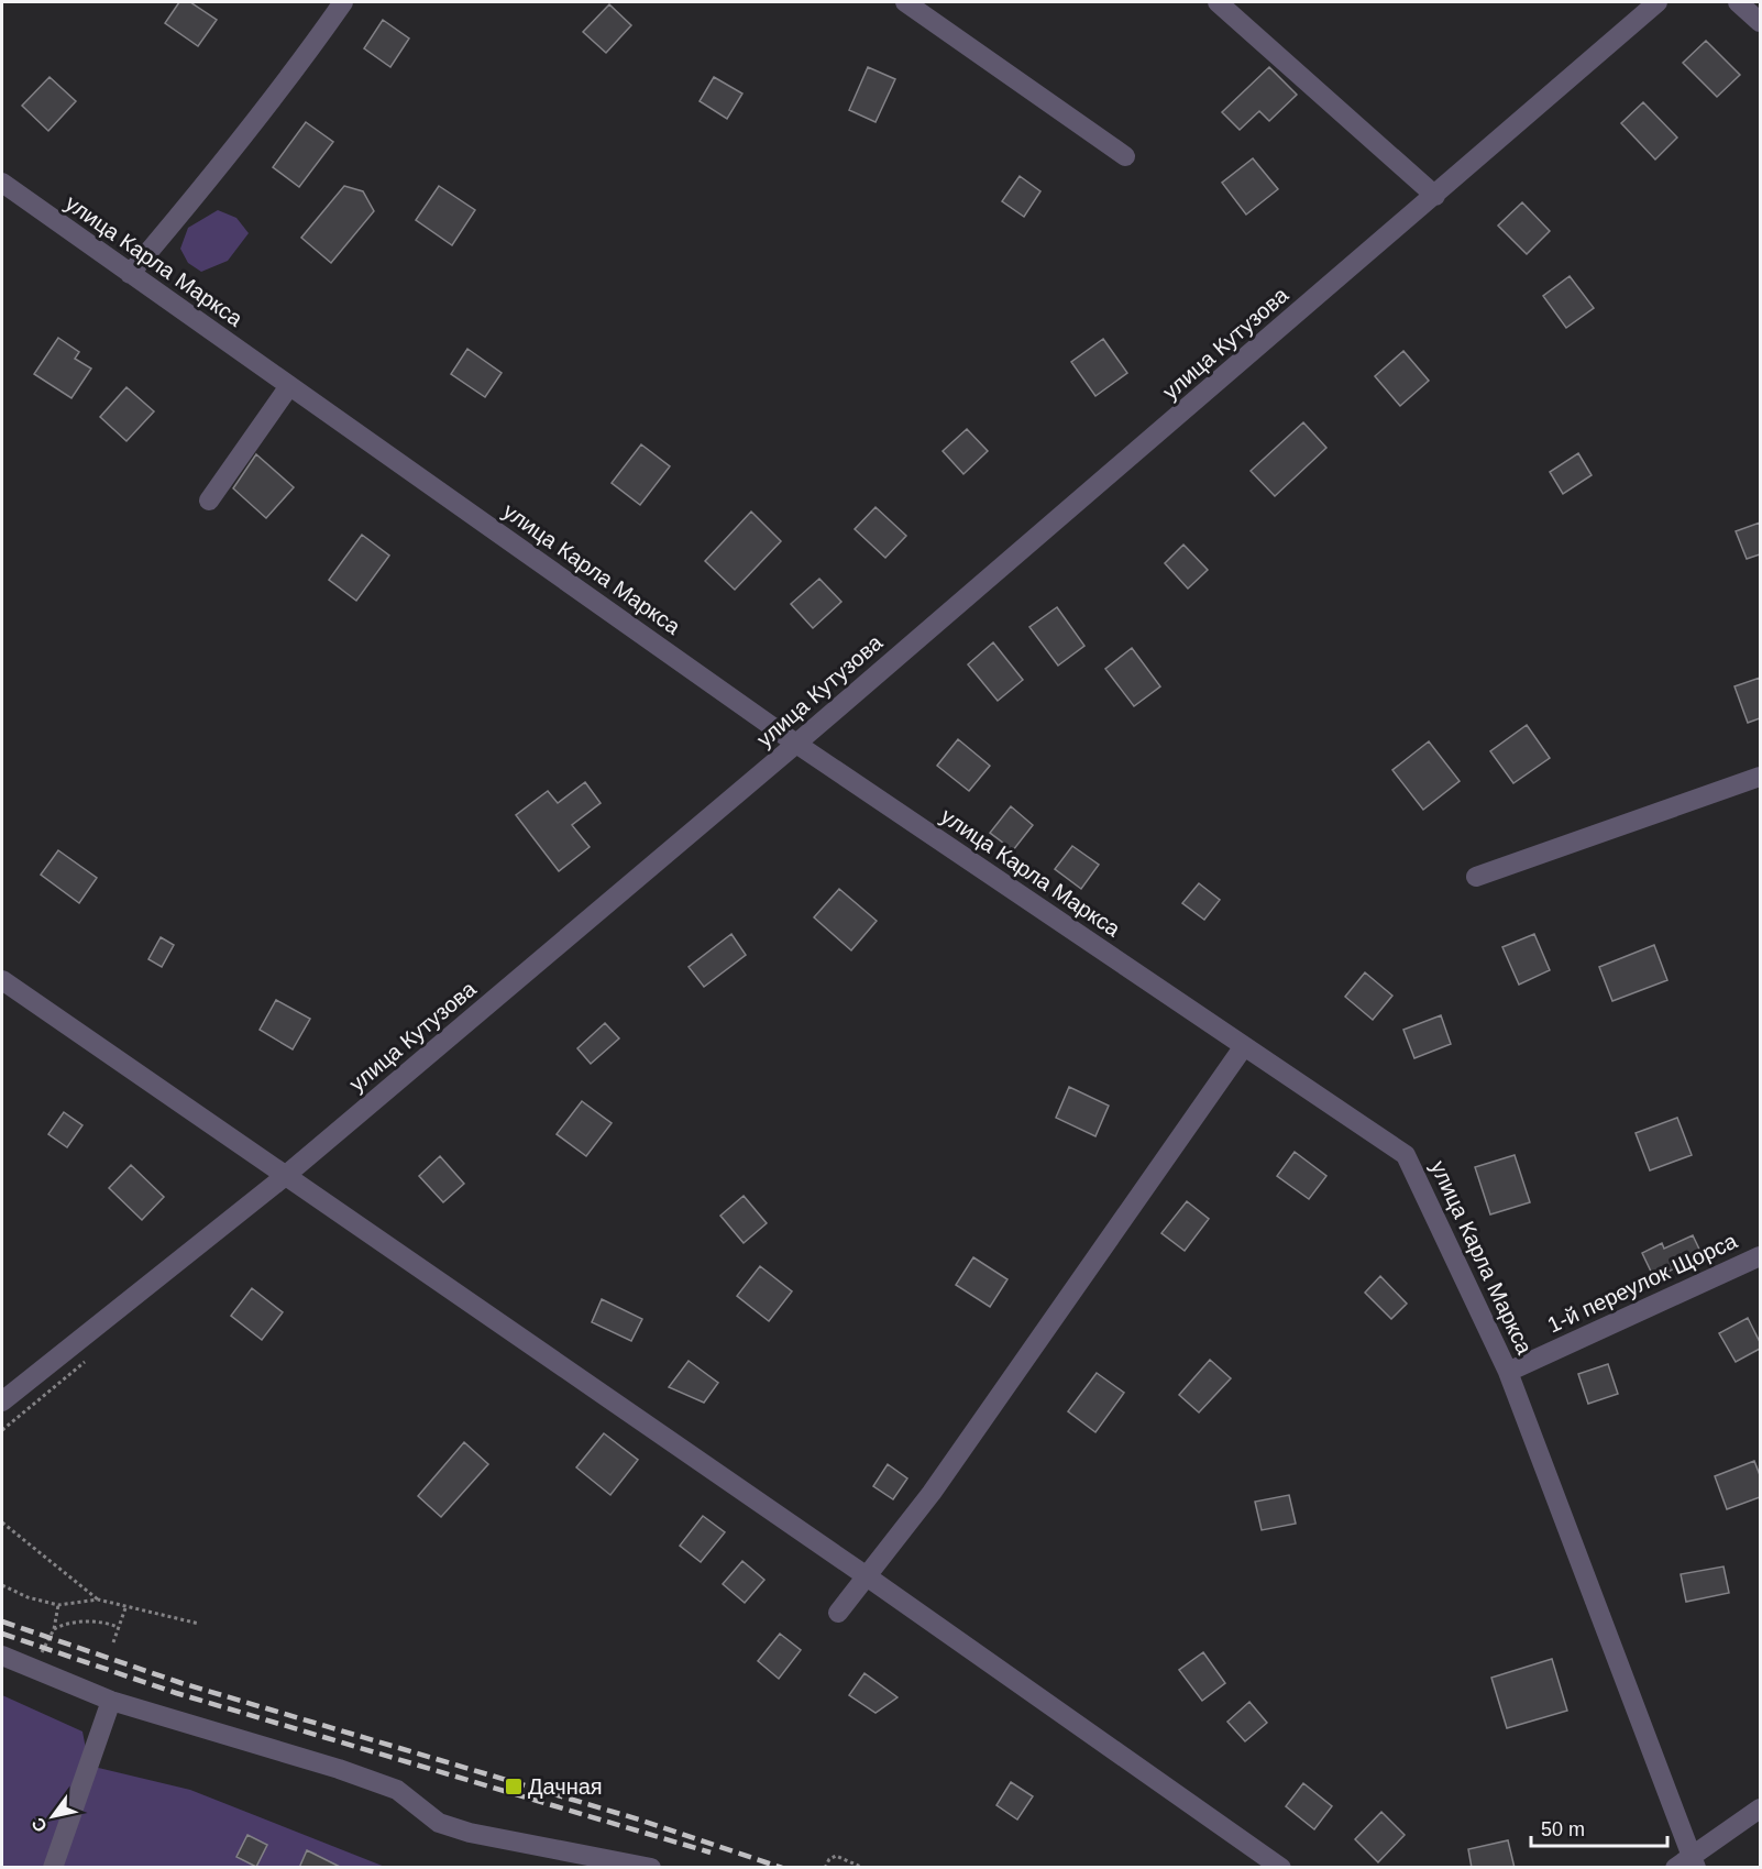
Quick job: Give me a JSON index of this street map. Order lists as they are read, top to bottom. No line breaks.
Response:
{"streets":{"street":["улица Карла Маркса","улица Кутузова","1-й переулок Щорса"]},"crossings":[["улица Карла Маркса","улица Кутузова"],["улица Карла Маркса","1-й переулок Щорса"]],"places":{"transit":["Дачная"]},"scale_bar":"50 m","north":"bottom left"}
